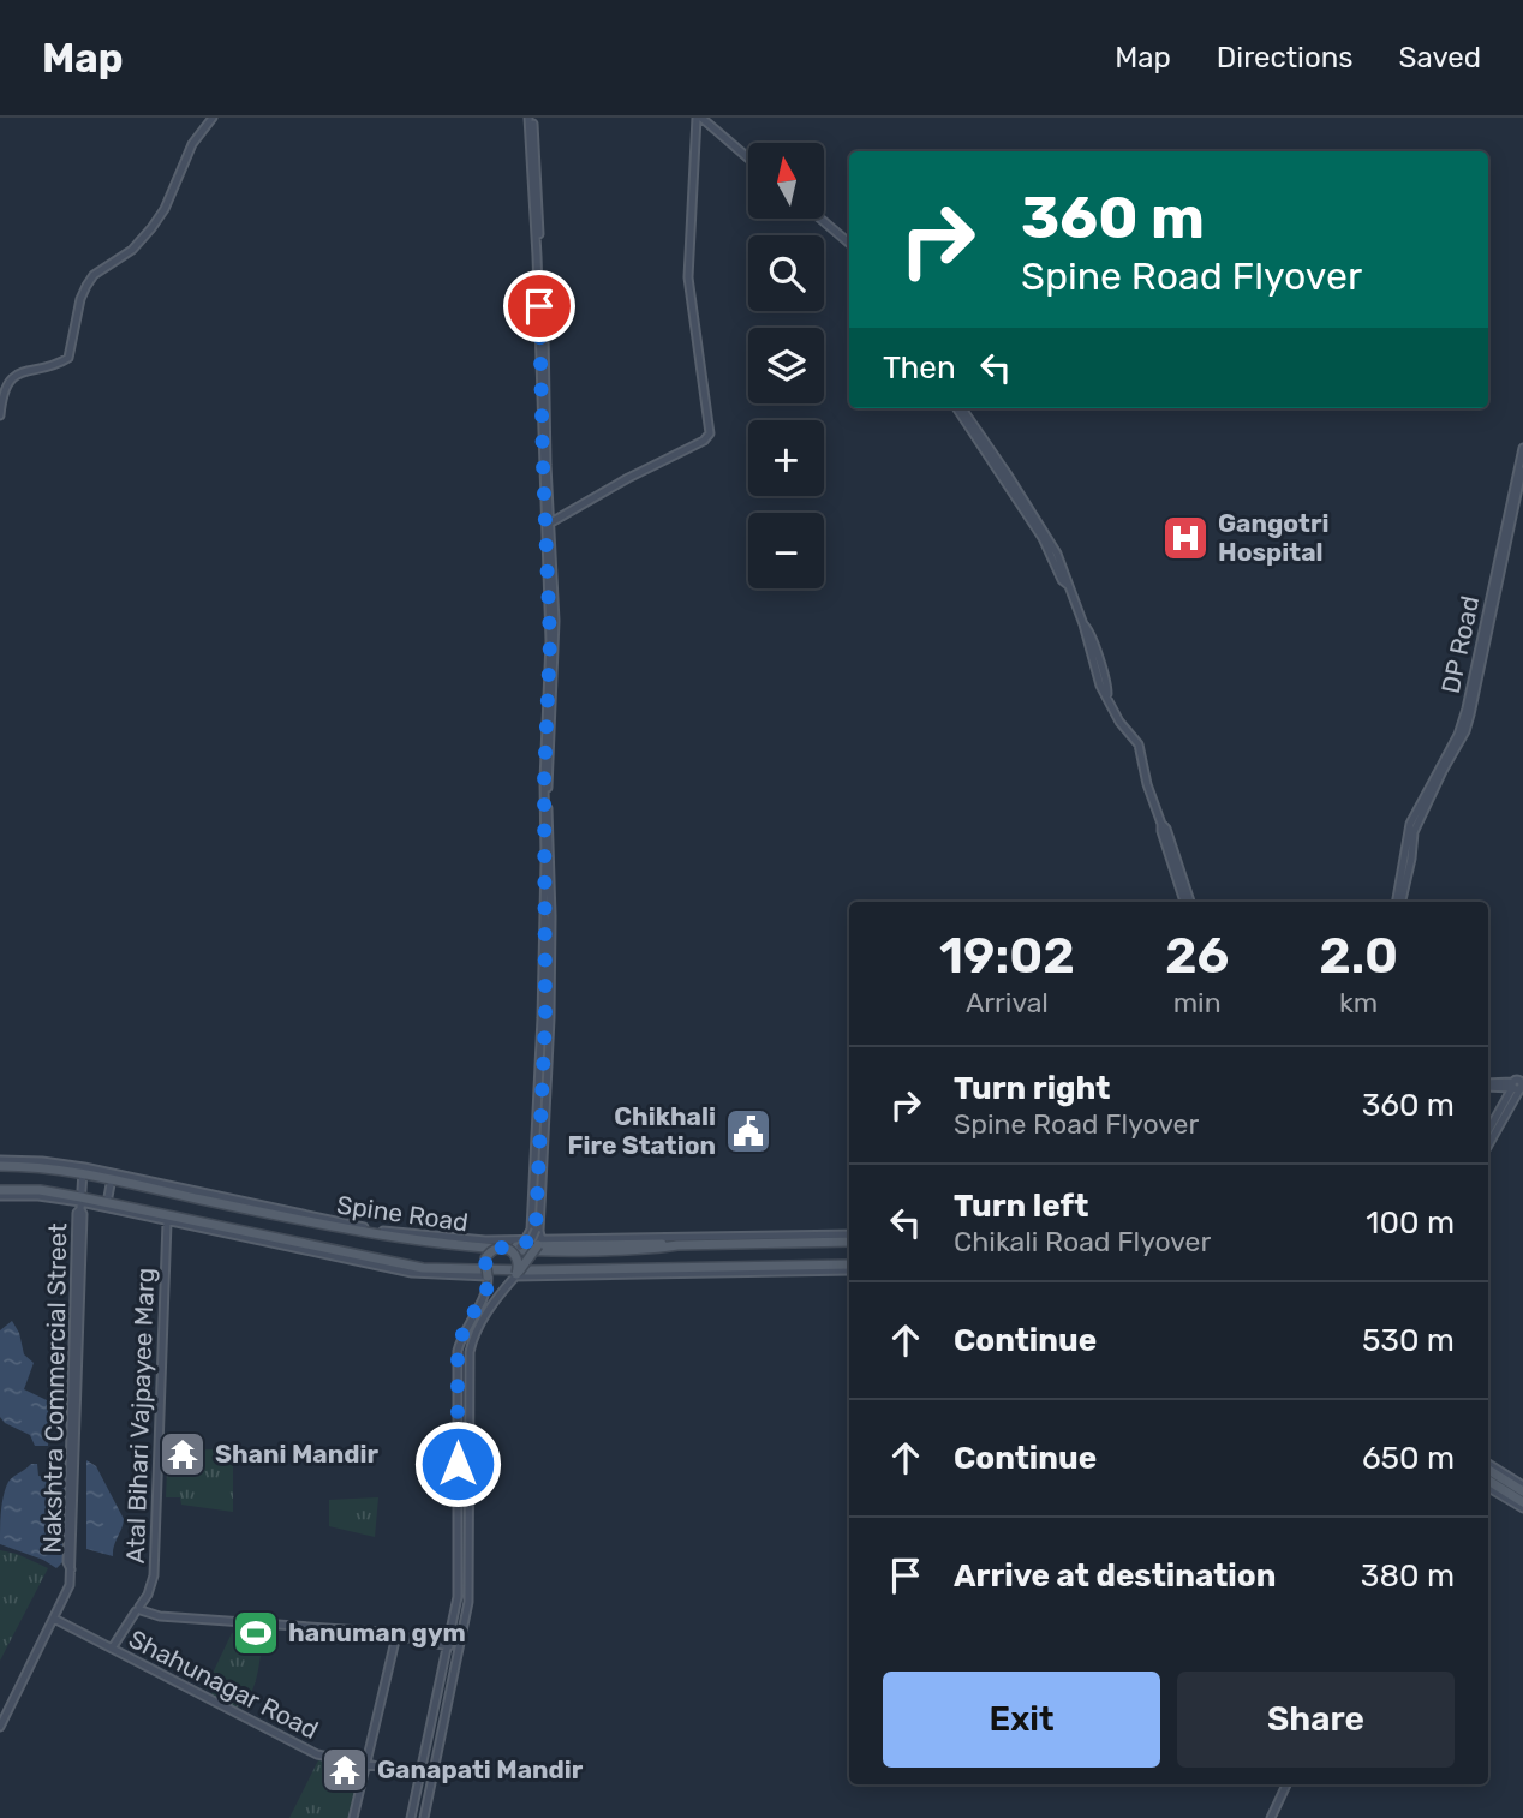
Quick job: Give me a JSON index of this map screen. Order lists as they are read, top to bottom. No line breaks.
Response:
{"streets":{"main road":["Spine Road"],"street":["DP Road","Nakshtra Commercial Street","Atal Bihari Vajpayee Marg","Shahunagar Road"]},"crossings":[["Spine Road","Nakshtra Commercial Street"],["Spine Road","Atal Bihari Vajpayee Marg"],["Nakshtra Commercial Street","Shahunagar Road"],["Atal Bihari Vajpayee Marg","Shahunagar Road"]],"places":{"hospital":["Gangotri Hospital"],"public building":["Chikhali Fire Station"],"temple":["Shani Mandir","Ganapati Mandir"],"sports":["hanuman gym"]},"north":"top","page":{"header":"Map","nav":["Map","Directions","Saved"],"map_buttons":["+","−"],"turn":["360 m","Spine Road Flyover"],"then":"Then","eta":["19:02","Arrival","26","min","2.0","km"],"list":[{"name":"Turn right","note":"Spine Road Flyover","value":"360 m"},{"name":"Turn left","note":"Chikali Road Flyover","value":"100 m"},{"name":"Continue","value":"530 m"},{"name":"Continue","value":"650 m"},{"name":"Arrive at destination","value":"380 m"}],"buttons":["Exit","Share"]}}
